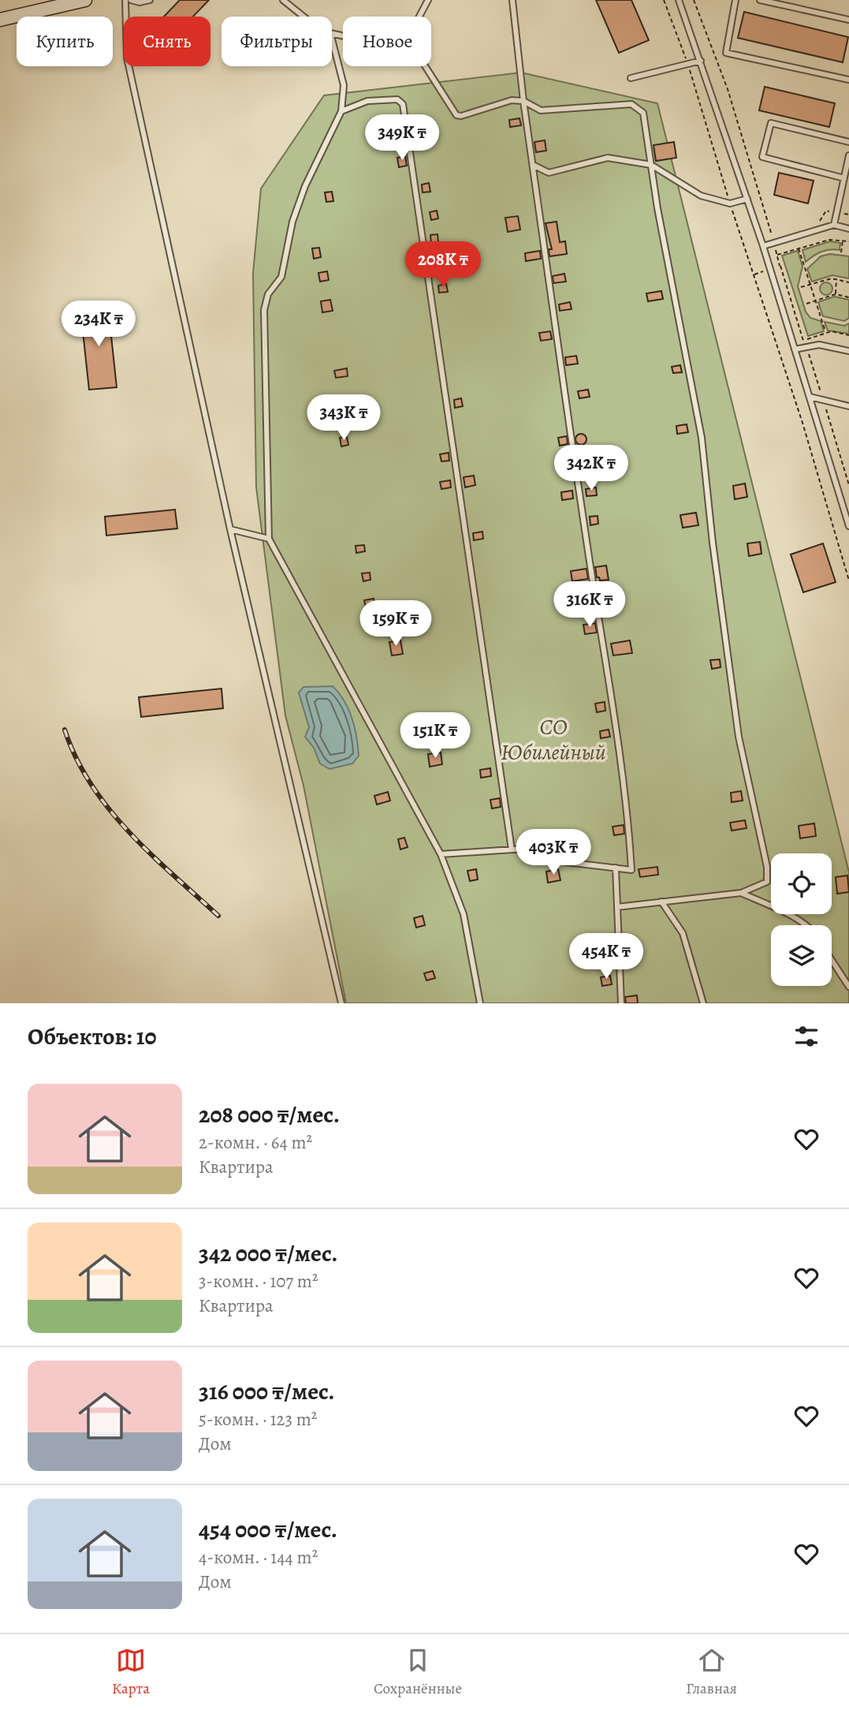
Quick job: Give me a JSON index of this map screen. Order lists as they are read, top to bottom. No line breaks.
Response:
{"parks":["СО Юбилейный"],"page":{"chip":["Купить","Снять","Фильтры","Новое"],"price":["349K ₸","208K ₸","234K ₸","343K ₸","342K ₸","316K ₸","159K ₸","151K ₸","403K ₸","454K ₸"],"heading":"Объектов: 10","list":[{"name":"208 000 ₸/мес.","note":"2-комн. · 64 m² · Квартира"},{"name":"342 000 ₸/мес.","note":"3-комн. · 107 m² · Квартира"},{"name":"316 000 ₸/мес.","note":"5-комн. · 123 m² · Дом"},{"name":"454 000 ₸/мес.","note":"4-комн. · 144 m² · Дом"}],"tabs":["Карта","Сохранённые","Главная"]}}
